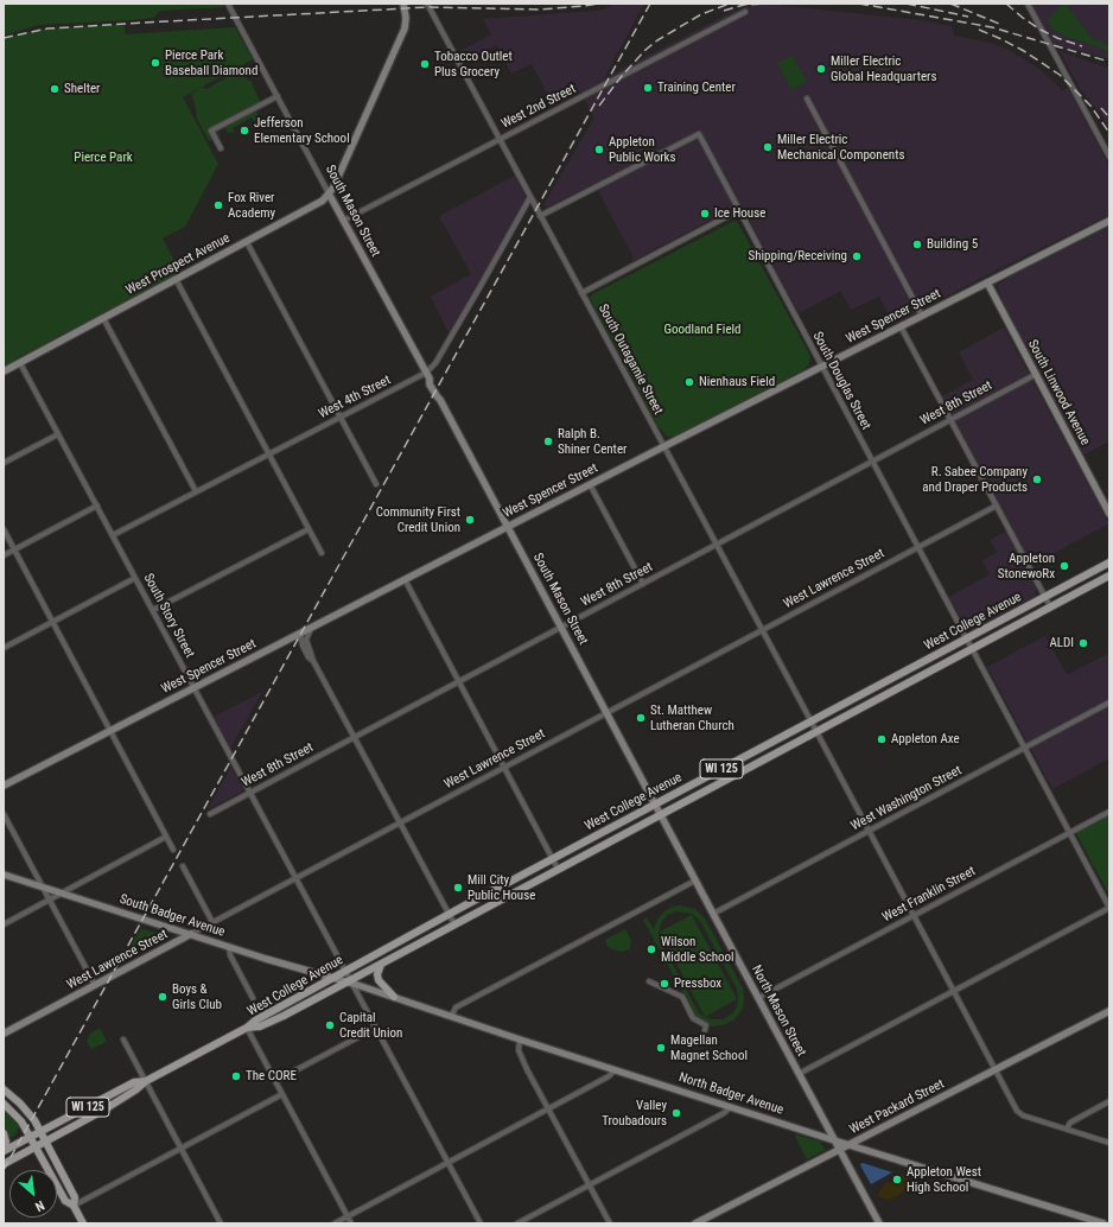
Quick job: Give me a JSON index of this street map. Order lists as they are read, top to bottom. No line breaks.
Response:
{"streets":{"main road":["South Mason Street","West Prospect Avenue","West Spencer Street","South Linwood Avenue","West Lawrence Street","West College Avenue","WI 125","South Badger Avenue","North Mason Street","North Badger Avenue","West Packard Street"],"street":["West 2nd Street","South Outagamie Street","South Douglas Street","West 4th Street","West 8th Street","South Story Street","West Washington Street","West Franklin Street"]},"crossings":[["West 2nd Street","South Mason Street"],["West 2nd Street","South Outagamie Street"],["South Mason Street","West Prospect Avenue"],["South Mason Street","West Spencer Street"],["South Mason Street","West 4th Street"],["South Mason Street","West 8th Street"],["South Mason Street","West Lawrence Street"],["South Mason Street","West College Avenue"],["South Mason Street","North Mason Street"],["West Prospect Avenue","South Story Street"],["West Spencer Street","South Outagamie Street"],["West Spencer Street","South Douglas Street"],["West Spencer Street","South Linwood Avenue"],["West Spencer Street","South Story Street"],["South Outagamie Street","South Douglas Street"],["South Outagamie Street","West 4th Street"],["South Outagamie Street","West 8th Street"],["South Outagamie Street","West Lawrence Street"],["South Outagamie Street","West College Avenue"],["South Outagamie Street","West Washington Street"],["South Outagamie Street","West Franklin Street"],["South Outagamie Street","West Packard Street"],["South Douglas Street","West 8th Street"],["South Douglas Street","West Lawrence Street"],["South Douglas Street","West College Avenue"],["South Douglas Street","West Washington Street"],["South Douglas Street","West Franklin Street"],["South Linwood Avenue","West 8th Street"],["West 4th Street","South Story Street"],["West 8th Street","South Story Street"],["West Lawrence Street","South Story Street"],["West Lawrence Street","South Badger Avenue"],["South Story Street","West College Avenue"],["South Story Street","South Badger Avenue"],["South Story Street","North Badger Avenue"],["West College Avenue","South Badger Avenue"],["West College Avenue","North Mason Street"],["West College Avenue","North Badger Avenue"],["West Washington Street","North Mason Street"],["West Franklin Street","North Mason Street"],["South Badger Avenue","North Badger Avenue"],["North Mason Street","North Badger Avenue"],["North Mason Street","West Packard Street"],["North Badger Avenue","West Packard Street"]],"parks":["Pierce Park","Goodland Field"],"places":["Pierce Park Baseball Diamond","Tobacco Outlet Plus Grocery","Miller Electric Global Headquarters","Training Center","Shelter","Jefferson Elementary School","Miller Electric Mechanical Components","Appleton Public Works","Fox River Academy","Ice House","Building 5","Shipping/Receiving","Nienhaus Field","Ralph B. Shiner Center","R. Sabee Company and Draper Products","Community First Credit Union","Appleton StonewoRx","ALDI","St. Matthew Lutheran Church","Appleton Axe","Mill City Public House","Wilson Middle School","Pressbox","Boys & Girls Club","Capital Credit Union","Magellan Magnet School","The CORE","Valley Troubadours","Appleton West High School"],"north":"bottom right"}
